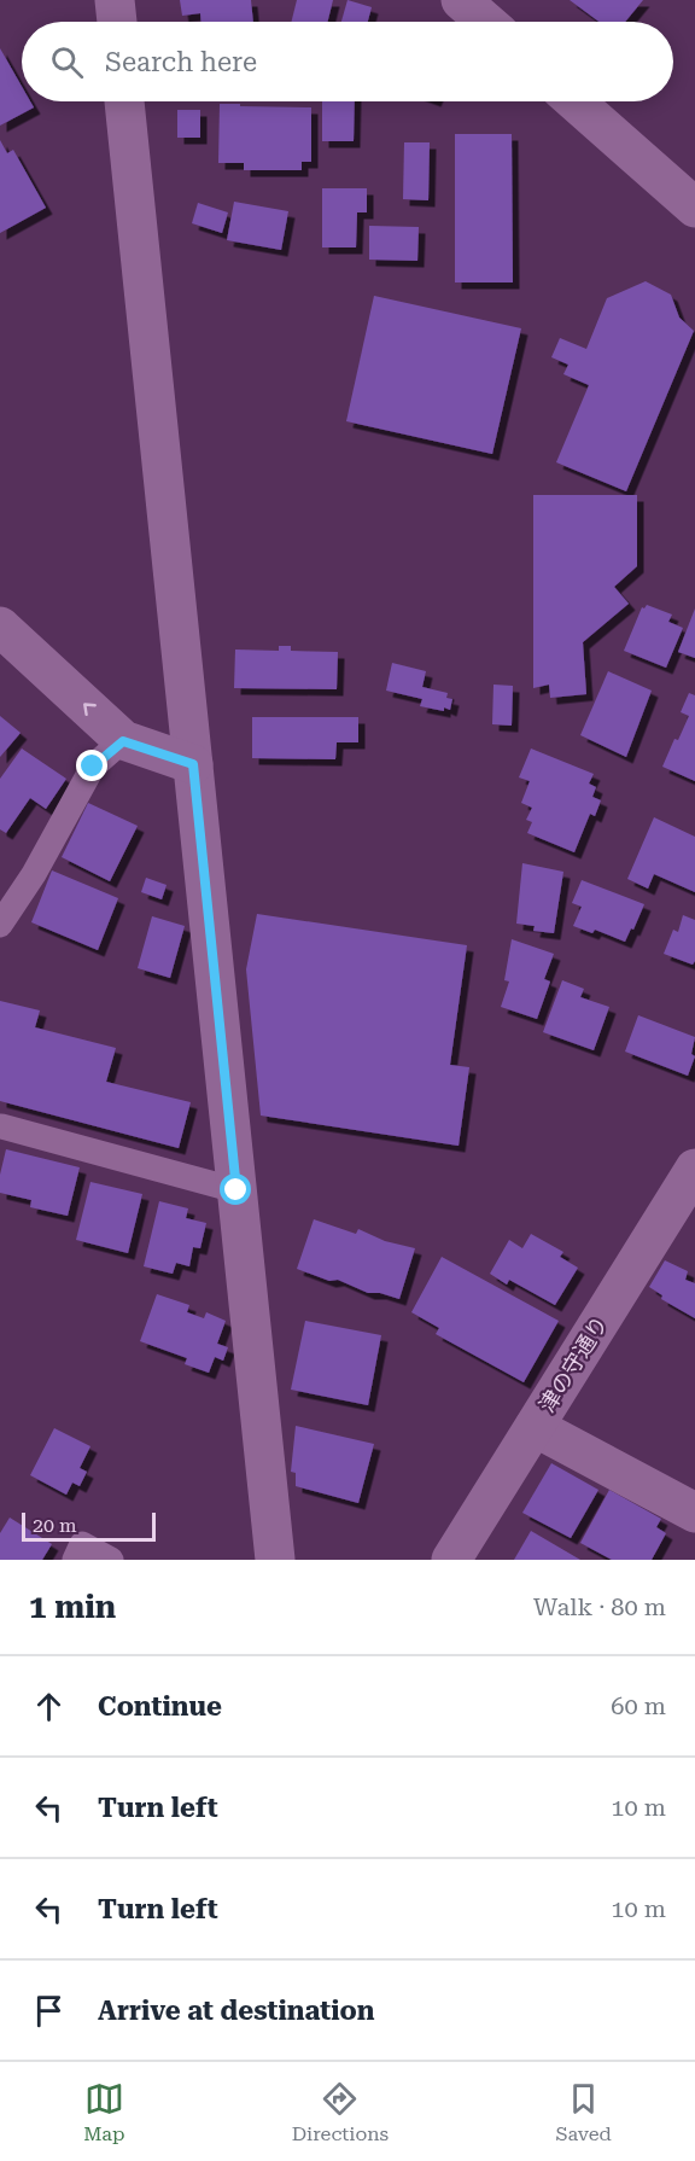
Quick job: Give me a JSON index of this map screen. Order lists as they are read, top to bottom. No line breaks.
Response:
{"streets":{"street":["津の守通り"]},"scale_bar":"20 m","page":{"search":"Search here","scale":"20 m","heading":["1 min","Walk · 80 m"],"list":[["Continue","60 m"],["Turn left","10 m"],["Turn left","10 m"],"Arrive at destination"],"nav":["Map","Directions","Saved"]}}
